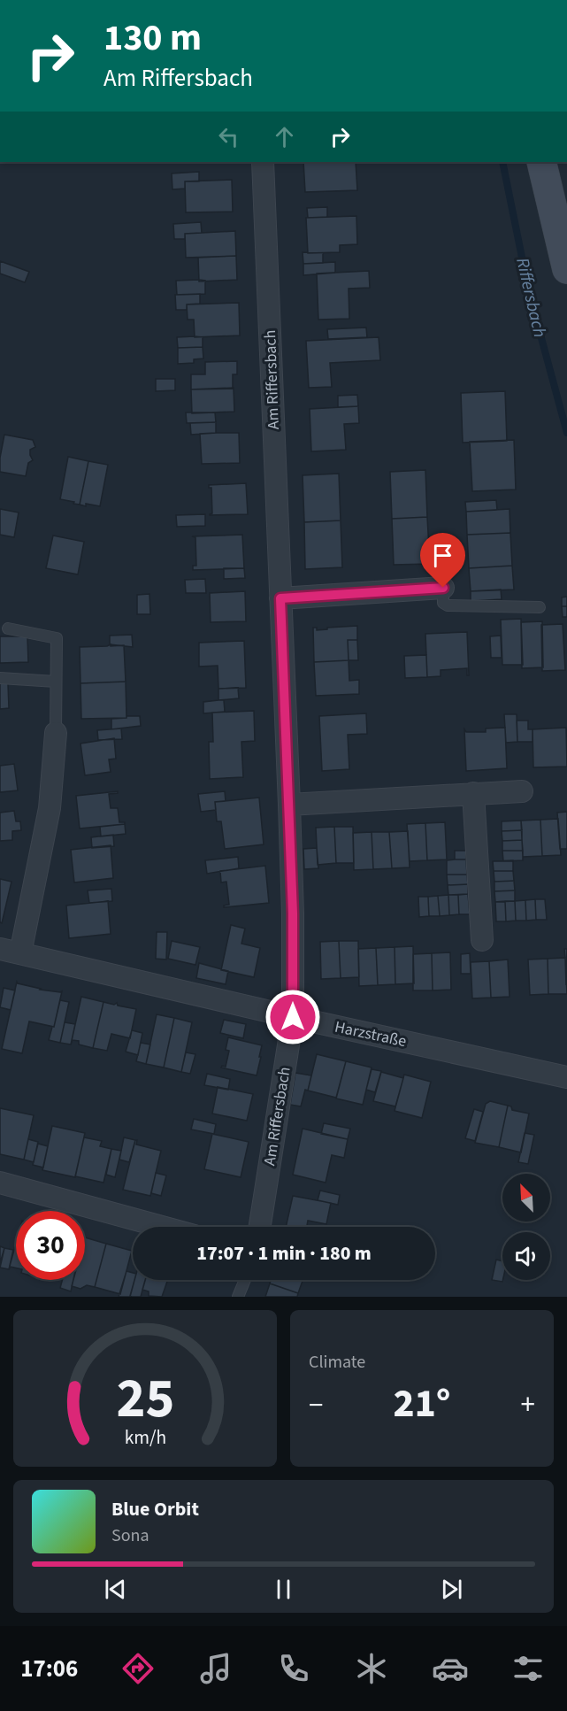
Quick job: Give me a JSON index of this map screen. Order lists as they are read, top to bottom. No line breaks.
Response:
{"streets":{"street":["Am Riffersbach","Harzstraße"]},"crossings":[["Am Riffersbach","Harzstraße"]],"water":["Riffersbach"],"north":"top left","page":{"turn":["130 m","Am Riffersbach"],"limit":"30","trip":"17:07 · 1 min · 180 m","tile":"Climate","heat":["−","21°","+"],"song":["Blue Orbit","Sona"],"tabs":"17:06","gauge":["25","km/h"]}}
